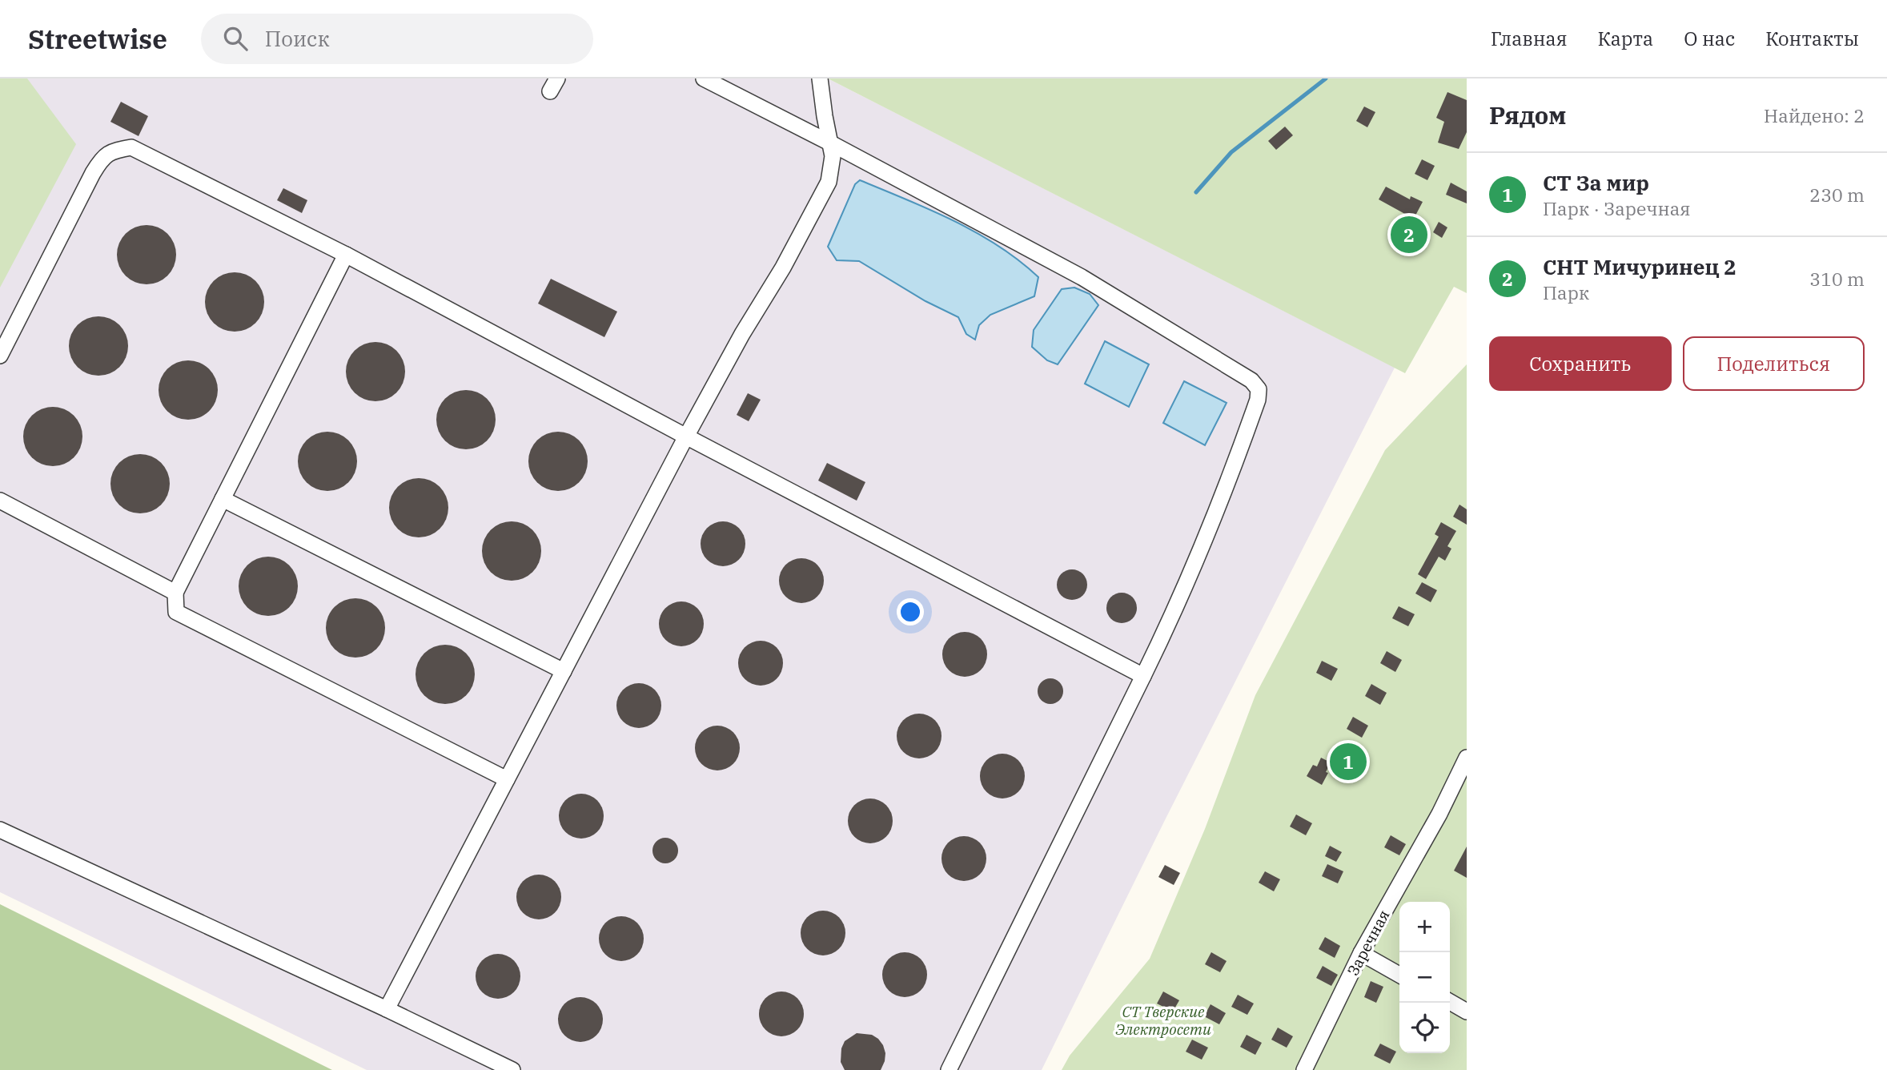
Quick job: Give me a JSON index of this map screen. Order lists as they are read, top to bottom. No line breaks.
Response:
{"streets":{"street":["Заречная"]},"parks":["СТ Тверские Электросети"],"page":{"header":"Streetwise","search":"Поиск","nav":["Главная","Карта","О нас","Контакты"],"heading":["Рядом","Найдено: 2"],"list":[{"mark":"1","name":"СТ За мир","note":"Парк · Заречная","value":"230 m"},{"mark":"2","name":"СНТ Мичуринец 2","note":"Парк","value":"310 m"}],"pins":["2","1"],"buttons":["Сохранить","Поделиться"],"map_buttons":["+","−"]}}
